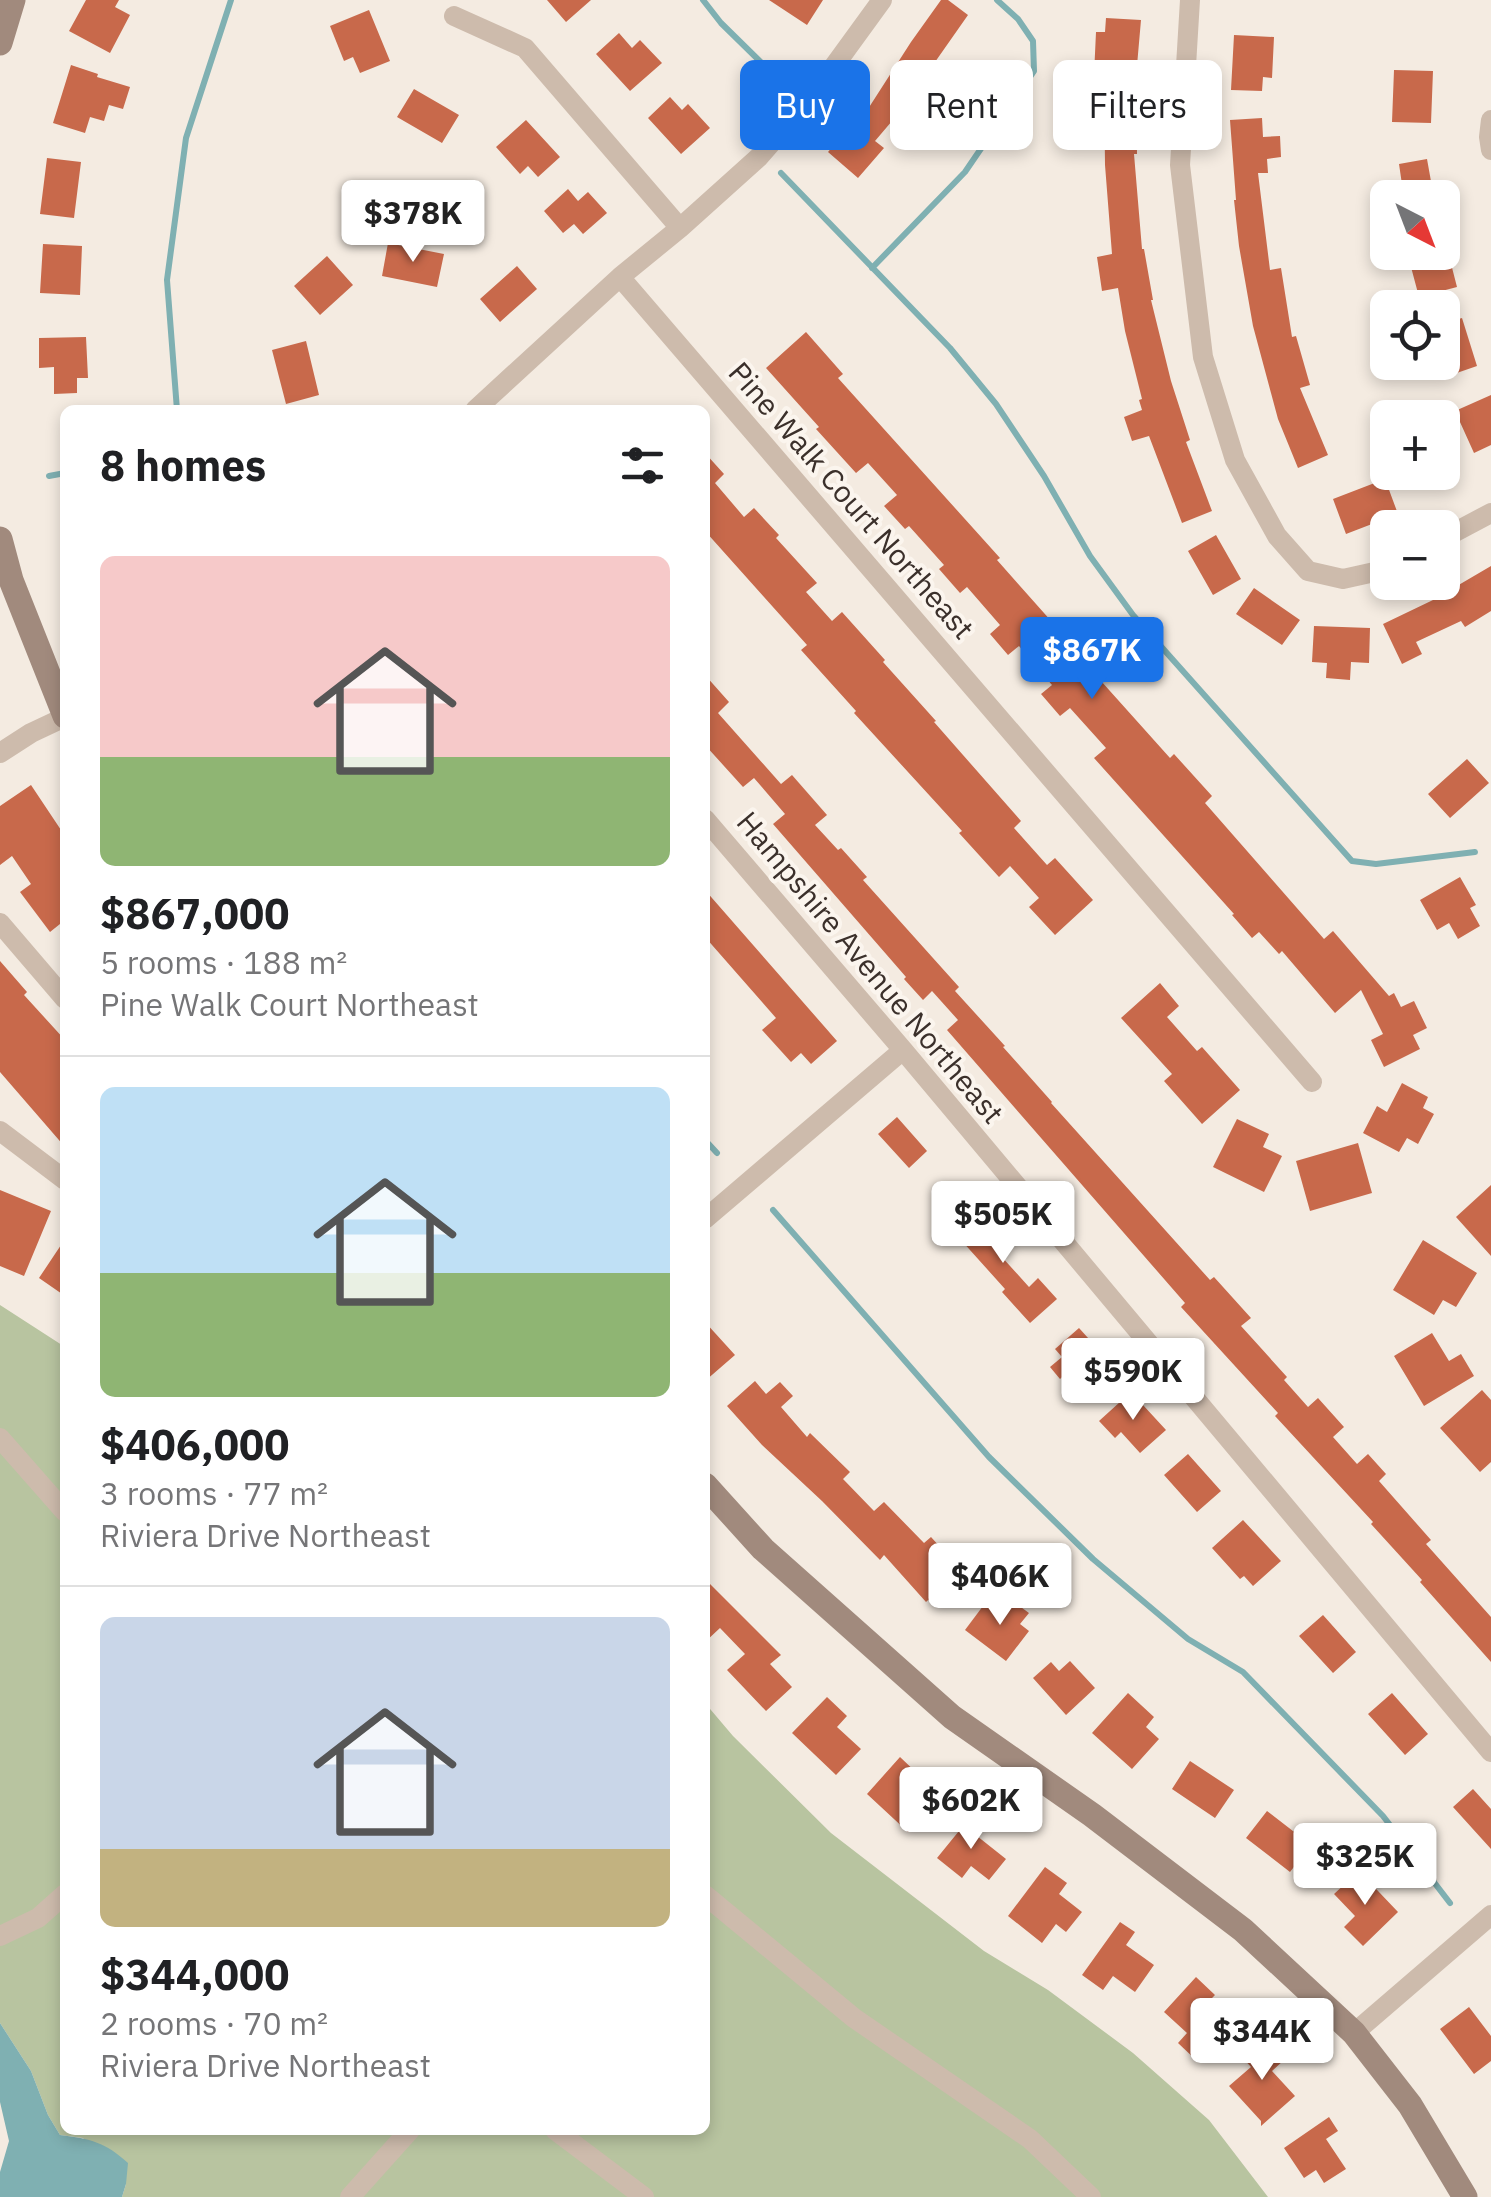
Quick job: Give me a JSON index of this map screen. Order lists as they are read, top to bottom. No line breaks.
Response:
{"streets":{"street":["Pine Walk Court Northeast","Hampshire Avenue Northeast"]},"north":"bottom right","page":{"chip":["Buy","Rent","Filters"],"map_buttons":["+","−"],"price":["$378K","$867K","$505K","$590K","$406K","$602K","$325K","$344K"],"heading":"8 homes","list":[{"name":"$867,000","note":"5 rooms · 188 m² · Pine Walk Court Northeast"},{"name":"$406,000","note":"3 rooms · 77 m² · Riviera Drive Northeast"},{"name":"$344,000","note":"2 rooms · 70 m² · Riviera Drive Northeast"}]}}
